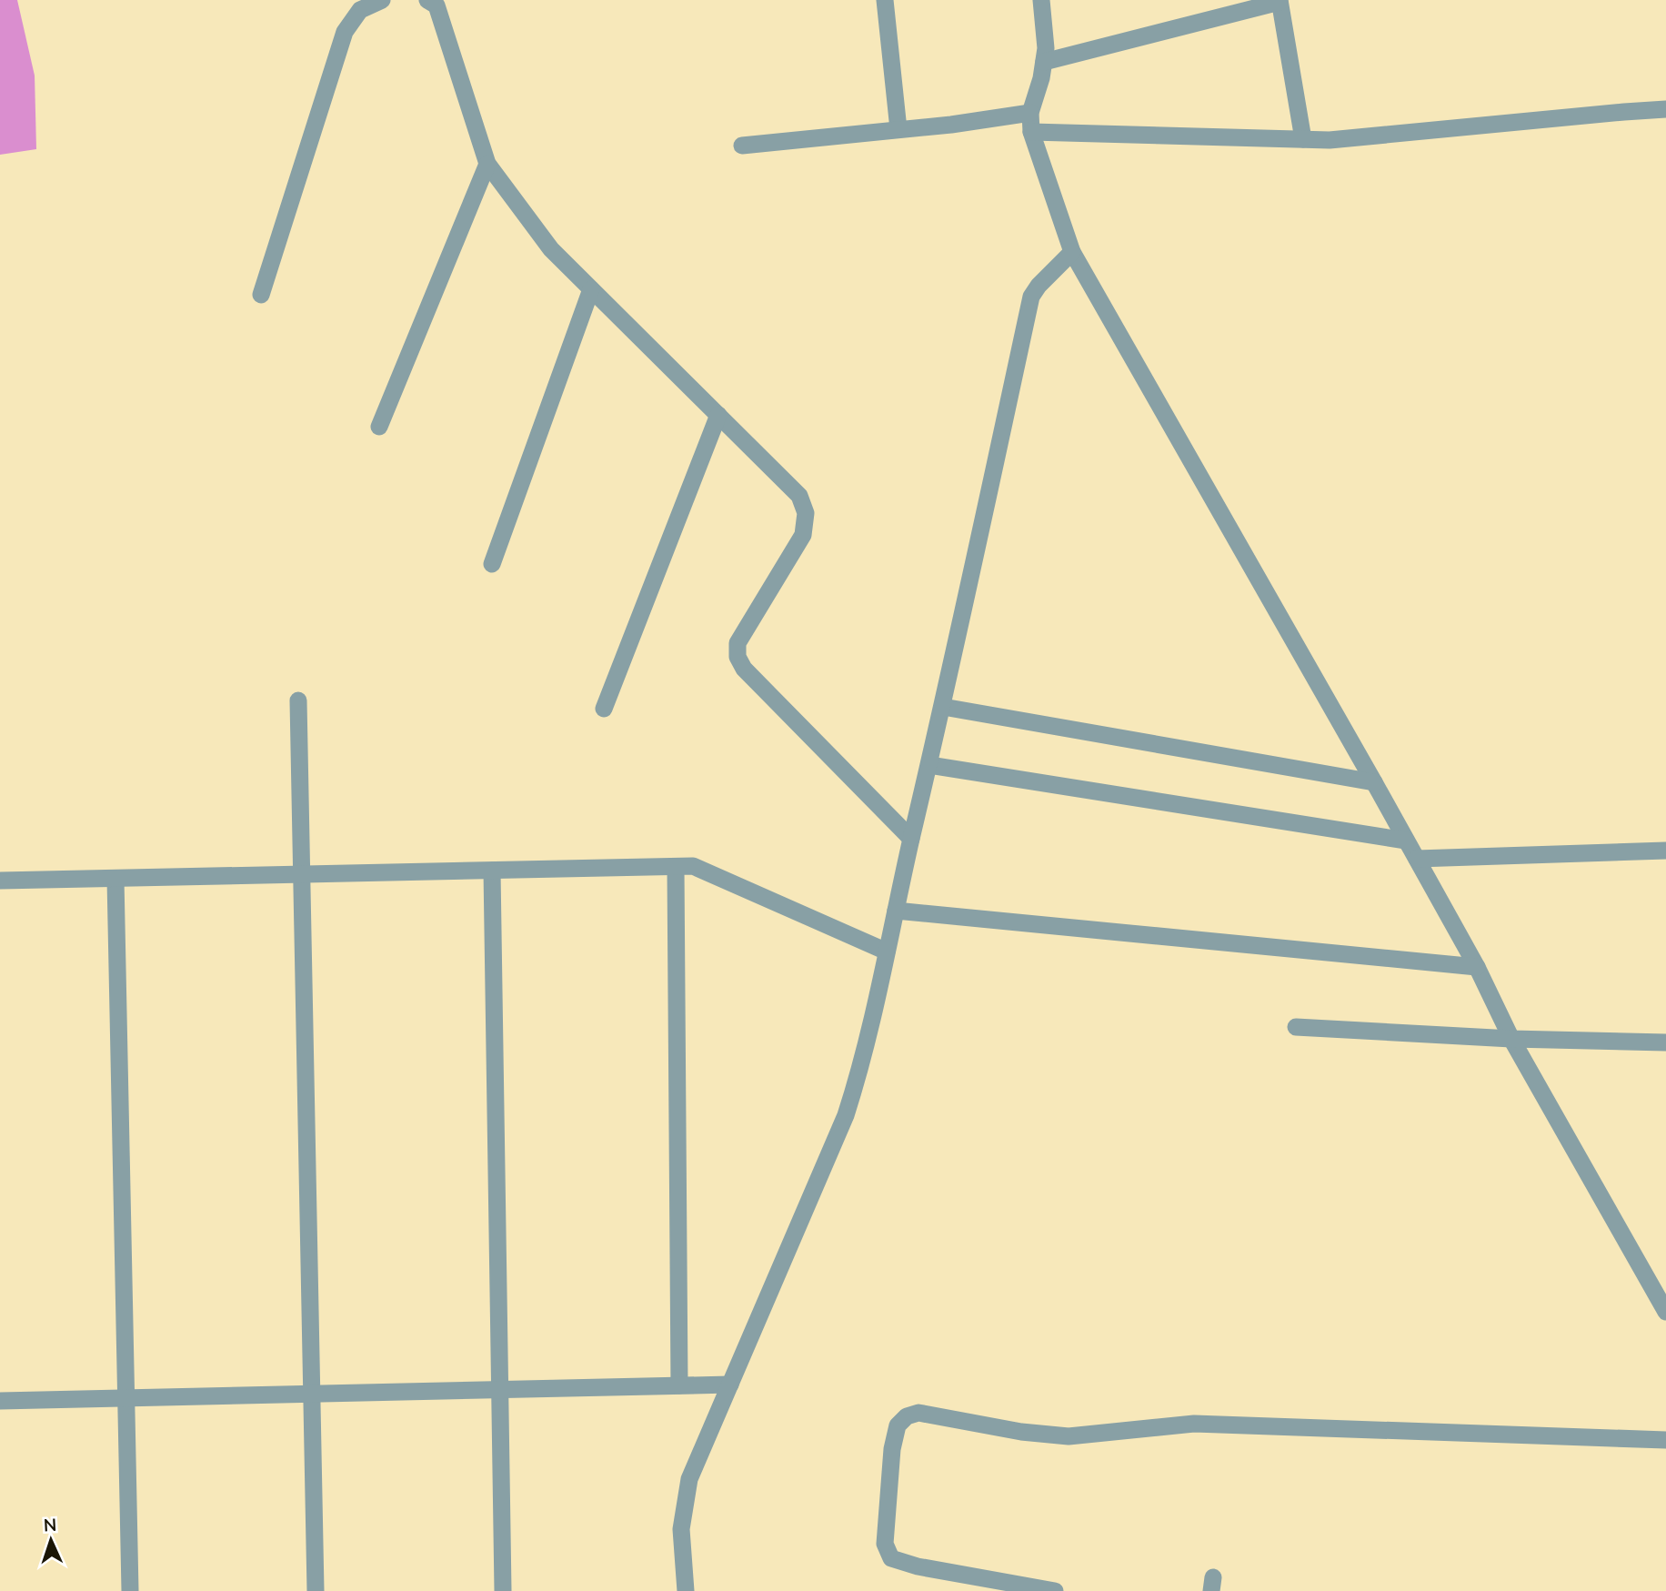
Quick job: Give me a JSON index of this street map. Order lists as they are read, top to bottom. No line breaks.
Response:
{"north":"top"}
